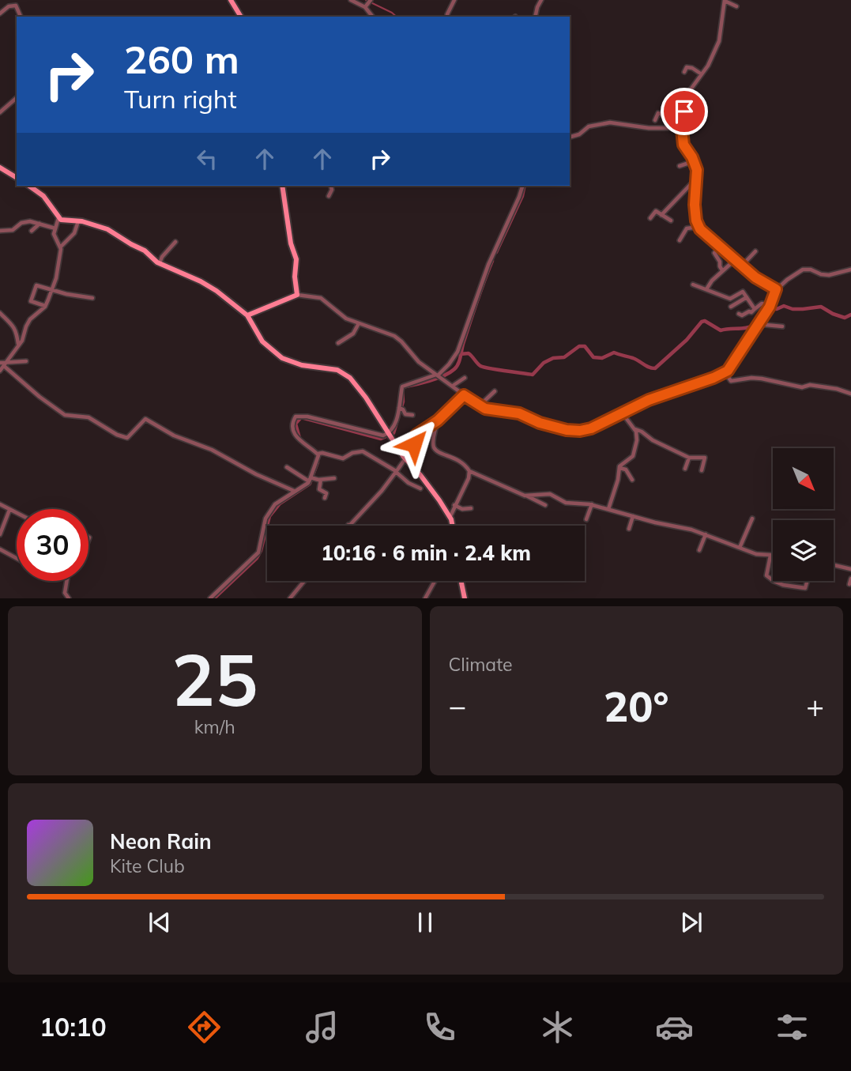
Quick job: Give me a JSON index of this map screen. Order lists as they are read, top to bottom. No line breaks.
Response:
{"north":"bottom right","page":{"turn":["260 m","Turn right"],"limit":"30","trip":"10:16 · 6 min · 2.4 km","tile":[["25","km/h"],"Climate"],"heat":["−","20°","+"],"song":["Neon Rain","Kite Club"],"tabs":"10:10"}}
